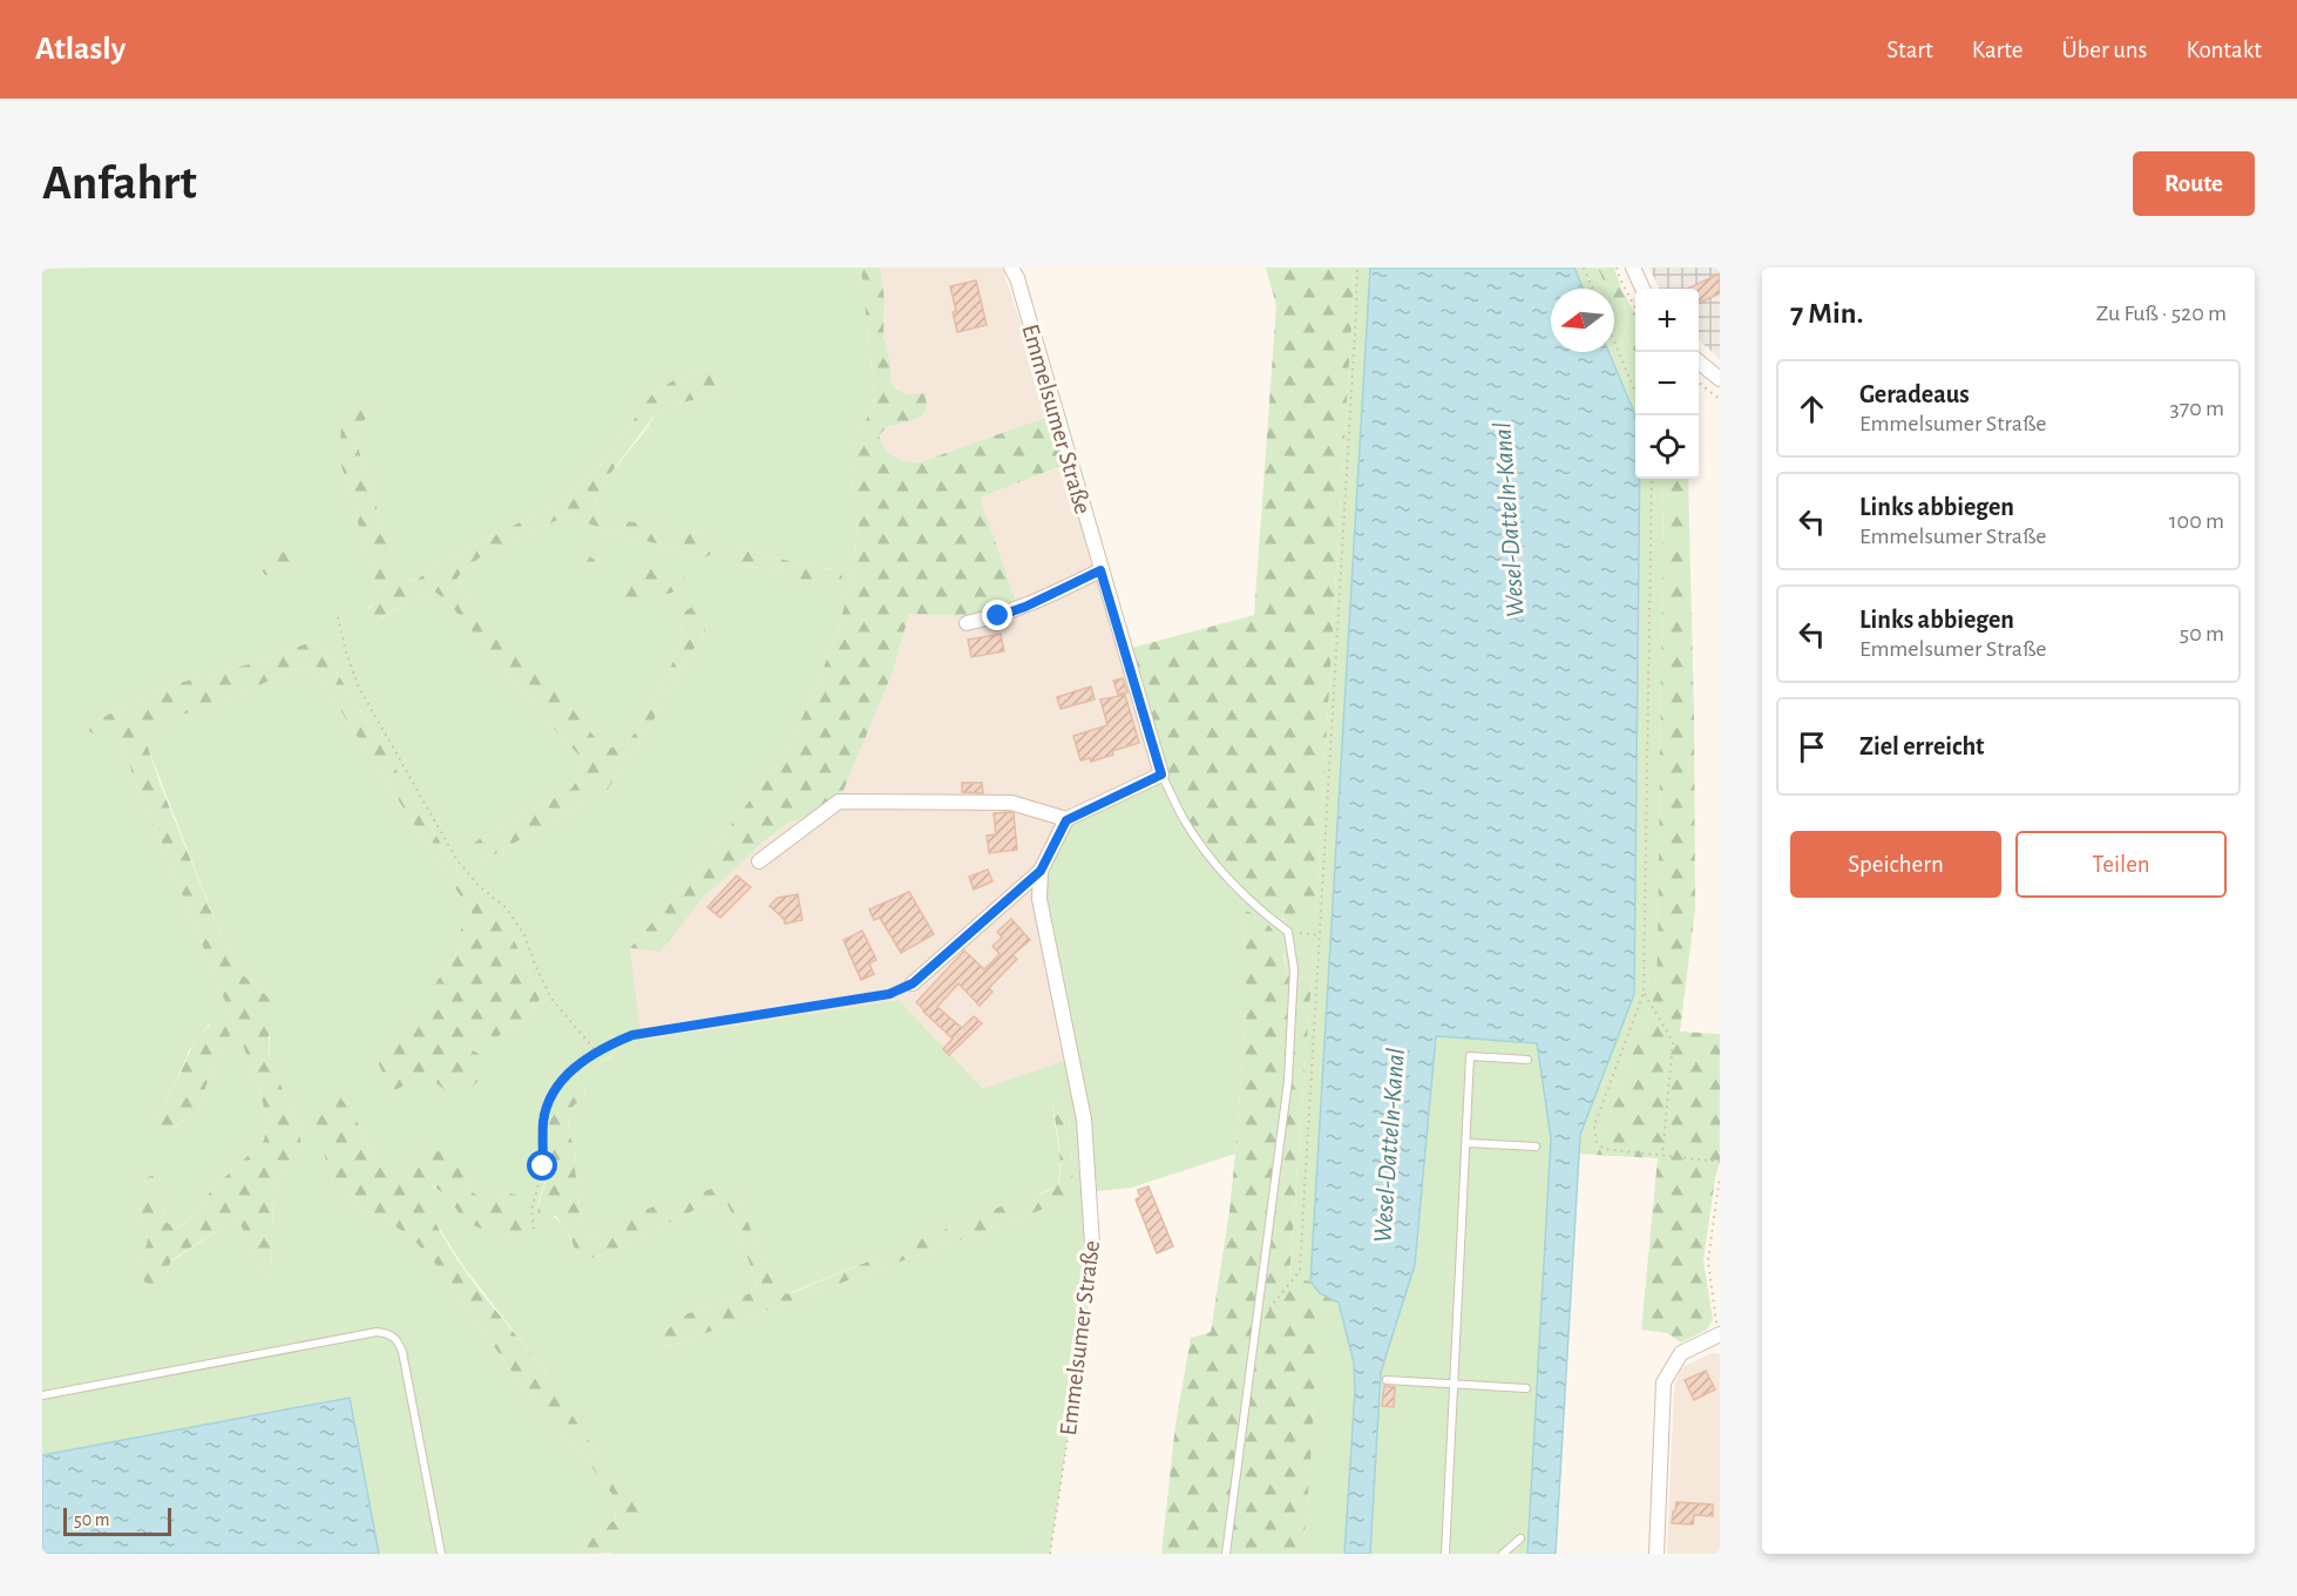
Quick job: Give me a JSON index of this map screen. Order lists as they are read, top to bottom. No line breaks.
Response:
{"streets":{"street":["Emmelsumer Straße"]},"water":["Wesel-Datteln-Kanal"],"scale_bar":"50 m","north":"left","page":{"header":"Atlasly","nav":["Start","Karte","Über uns","Kontakt"],"buttons":["Route",["Speichern","Teilen"]],"title":"Anfahrt","heading":["7 Min.","Zu Fuß · 520 m"],"map_buttons":["+","−"],"list":[["Geradeaus","Emmelsumer Straße","370 m"],["Links abbiegen","Emmelsumer Straße","100 m"],["Links abbiegen","Emmelsumer Straße","50 m"],"Ziel erreicht"],"scale":"50 m"}}
